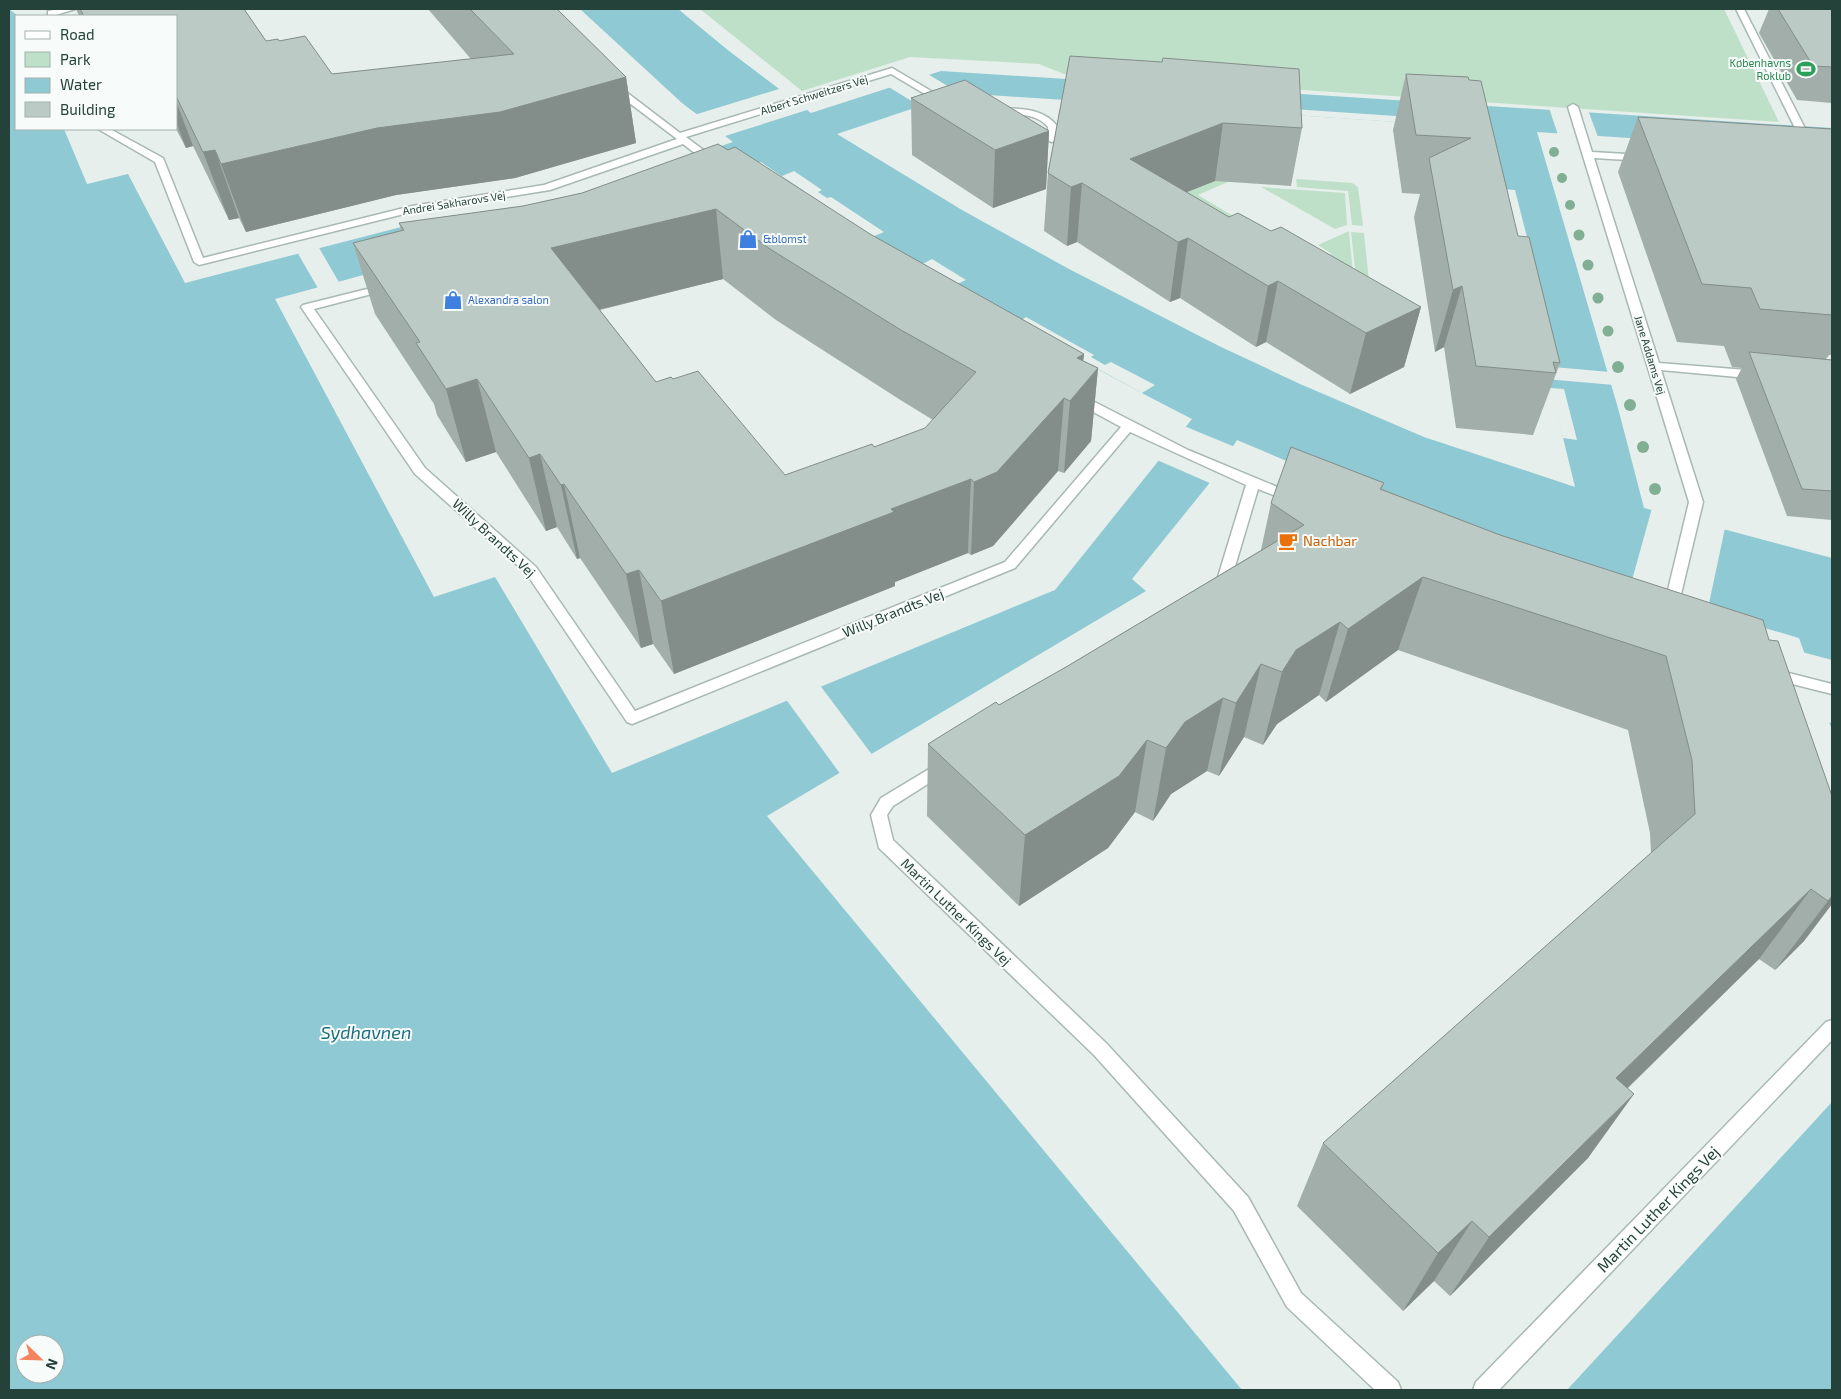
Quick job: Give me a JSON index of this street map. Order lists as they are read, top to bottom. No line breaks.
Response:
{"streets":{"street":["Albert Schweitzers Vej","Andrei Sakharovs Vej","Jane Addams Vej","Willy Brandts Vej","Martin Luther Kings Vej"]},"crossings":[["Albert Schweitzers Vej","Andrei Sakharovs Vej"]],"water":["Sydhavnen"],"places":{"sports":["Københavns Roklub"],"shop":["&blomst","Alexandra salon"],"cafe":["Nachbar"]},"legend":["Road","Park","Water","Building"],"north":"bottom right"}
